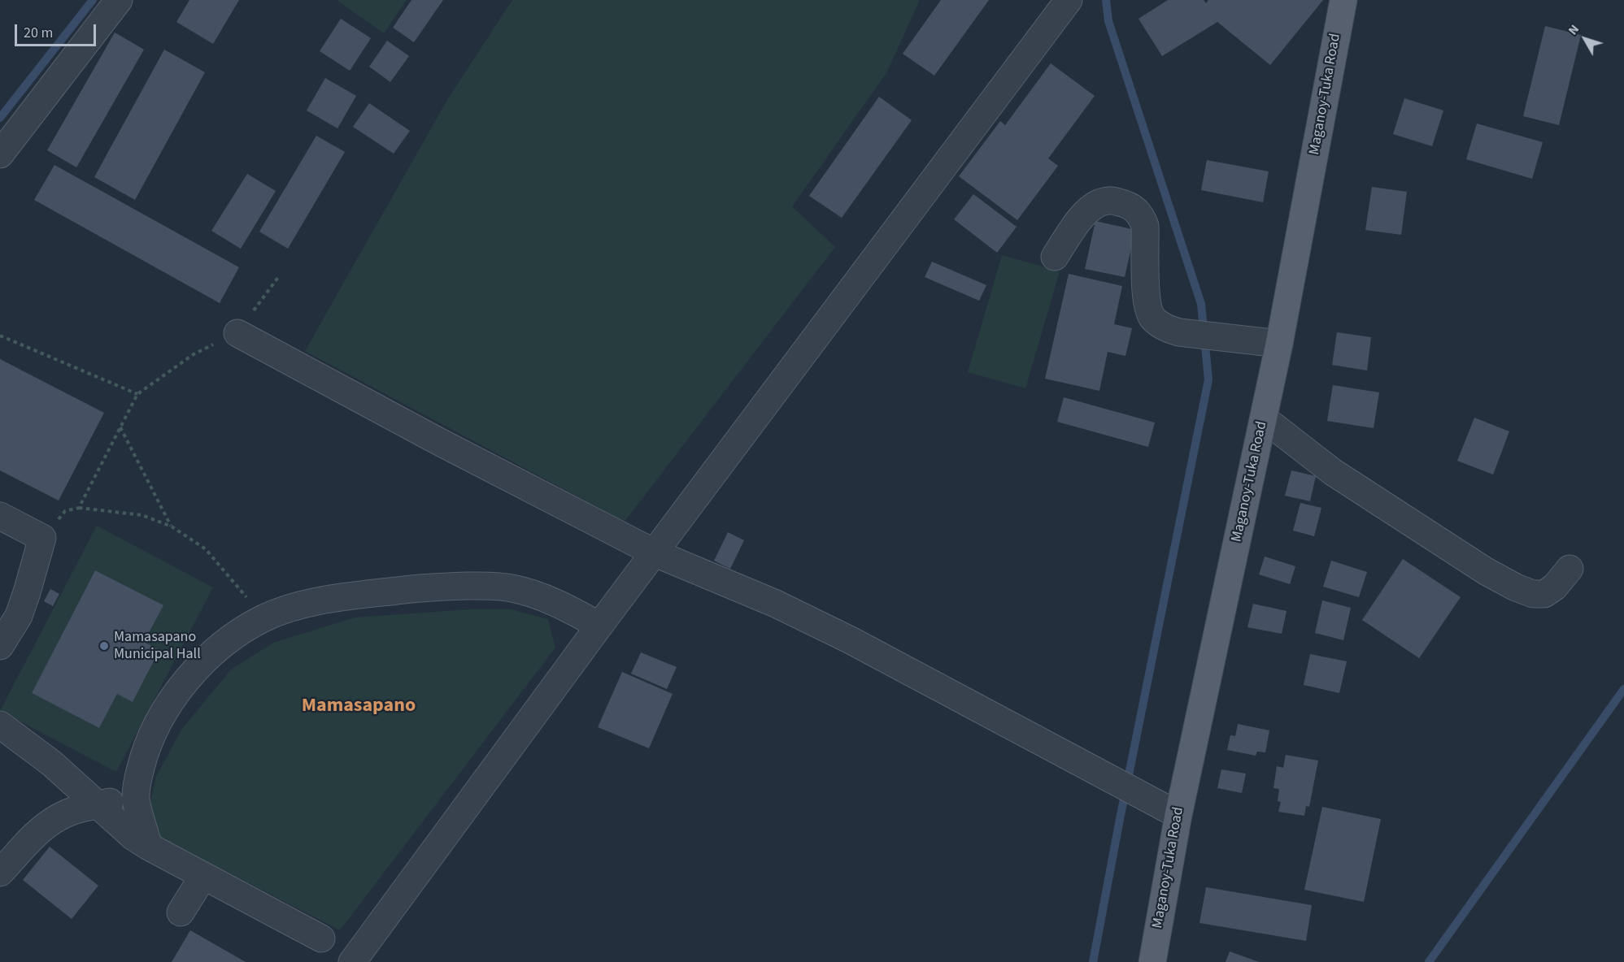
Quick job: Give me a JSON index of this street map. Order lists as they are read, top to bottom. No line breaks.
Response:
{"streets":{"main road":["Maganoy-Tuka Road"]},"districts":["Mamasapano"],"places":["Mamasapano Municipal Hall"],"scale_bar":"20 m","north":"top left"}
